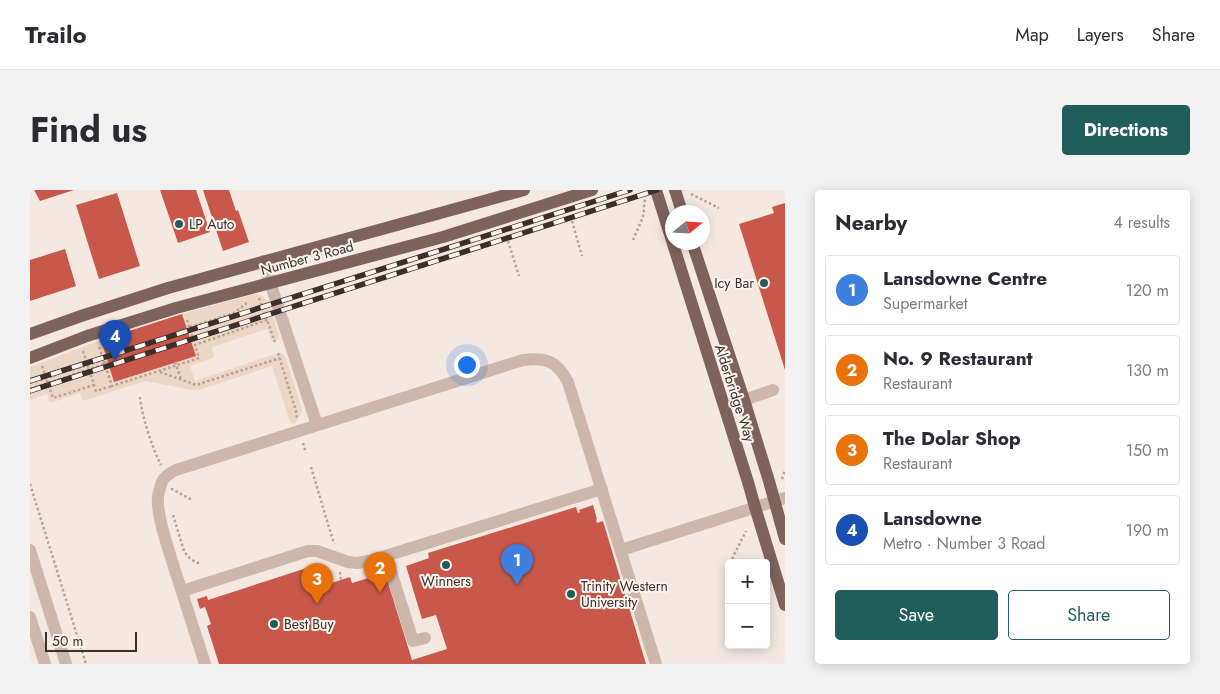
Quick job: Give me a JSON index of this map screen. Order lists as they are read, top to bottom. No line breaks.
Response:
{"streets":{"main road":["Number 3 Road","Alderbridge Way"]},"places":["LP Auto","Icy Bar","Winners","Trinity Western University","Best Buy"],"scale_bar":"50 m","north":"right","page":{"header":"Trailo","nav":["Map","Layers","Share"],"title":"Find us","buttons":["Directions",["Save","Share"]],"heading":["Nearby","4 results"],"list":[{"mark":"1","name":"Lansdowne Centre","note":"Supermarket","value":"120 m"},{"mark":"2","name":"No. 9 Restaurant","note":"Restaurant","value":"130 m"},{"mark":"3","name":"The Dolar Shop","note":"Restaurant","value":"150 m"},{"mark":"4","name":"Lansdowne","note":"Metro · Number 3 Road","value":"190 m"}],"pins":["4","1","2","3"],"map_buttons":["+","−"],"scale":"50 m"}}
